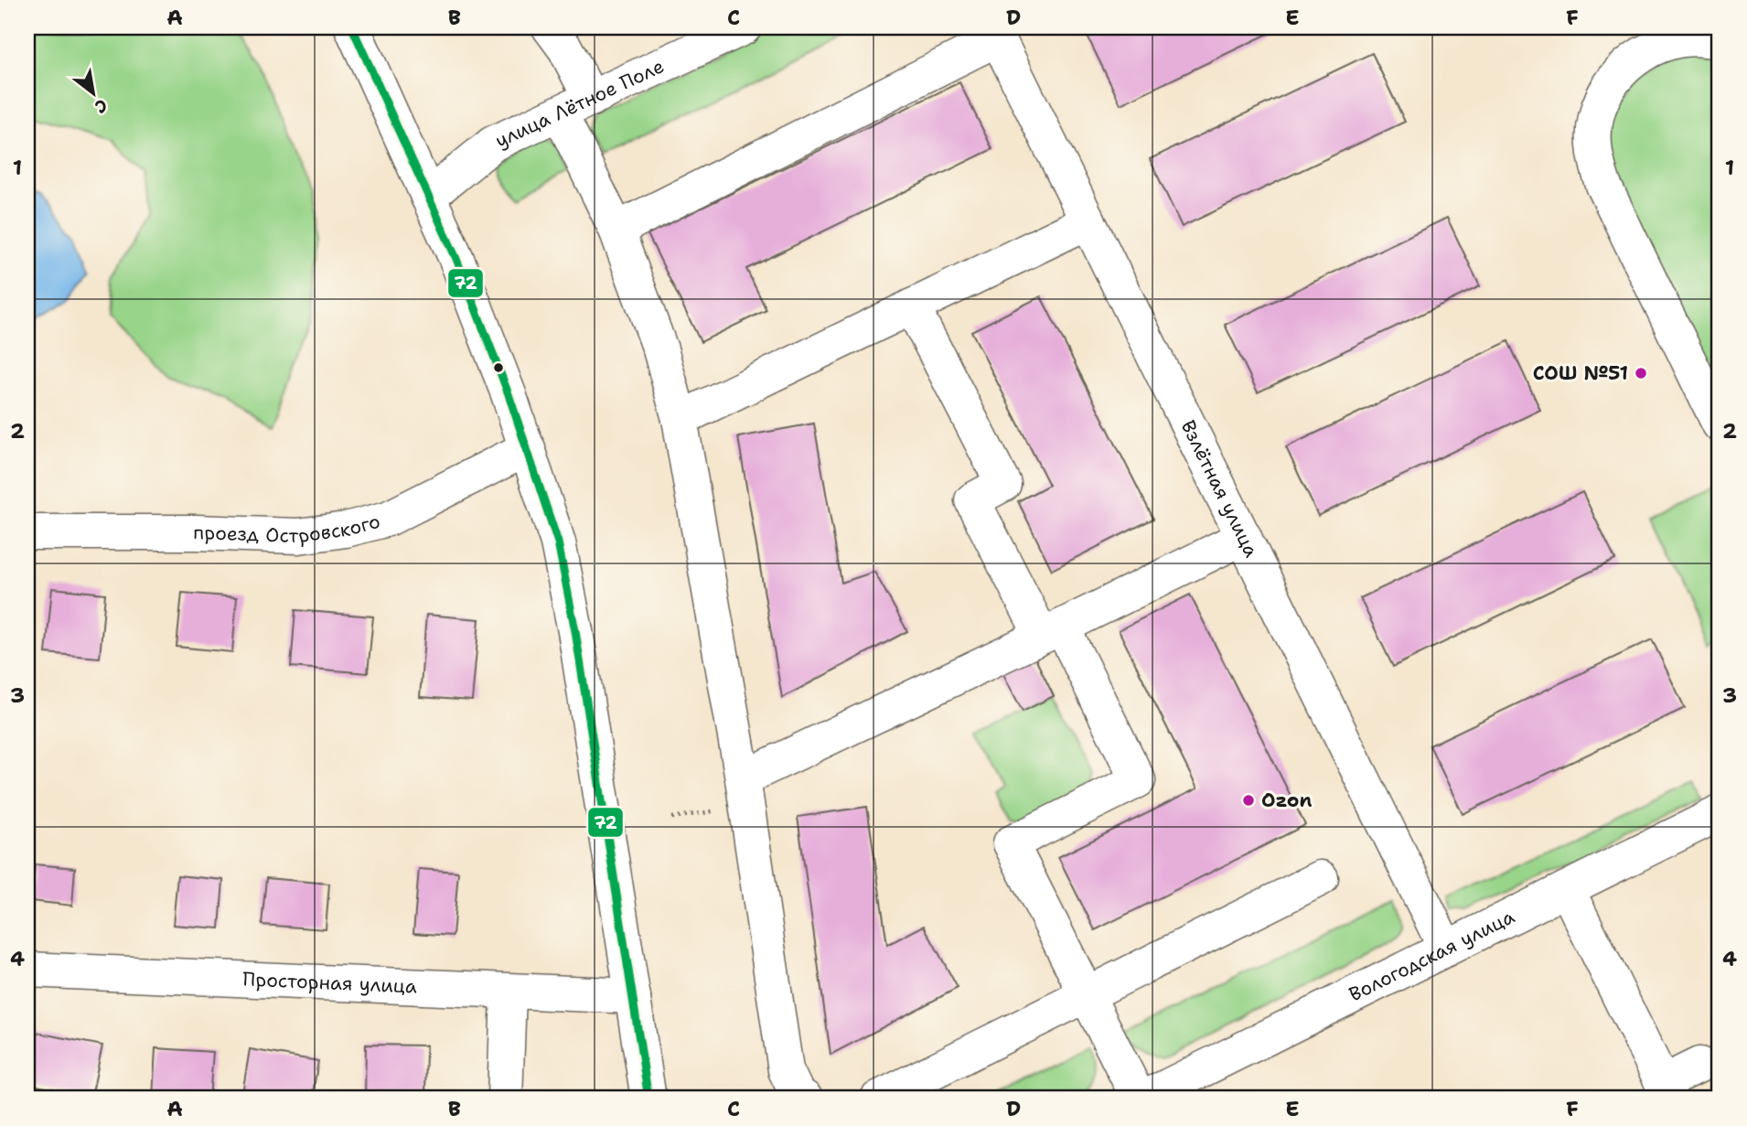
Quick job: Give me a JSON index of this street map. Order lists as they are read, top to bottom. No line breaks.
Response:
{"streets":{"street":["улица Лётное Поле","Взлётная улица","проезд Островского","Вологодская улица","Просторная улица"]},"crossings":[["Взлётная улица","Вологодская улица"]],"places":["СОШ №51","Ozon"],"lines":["transit line 72"],"north":"bottom right","grid":{"columns":["A","B","C","D","E","F"],"rows":["1","2","3","4"]}}
